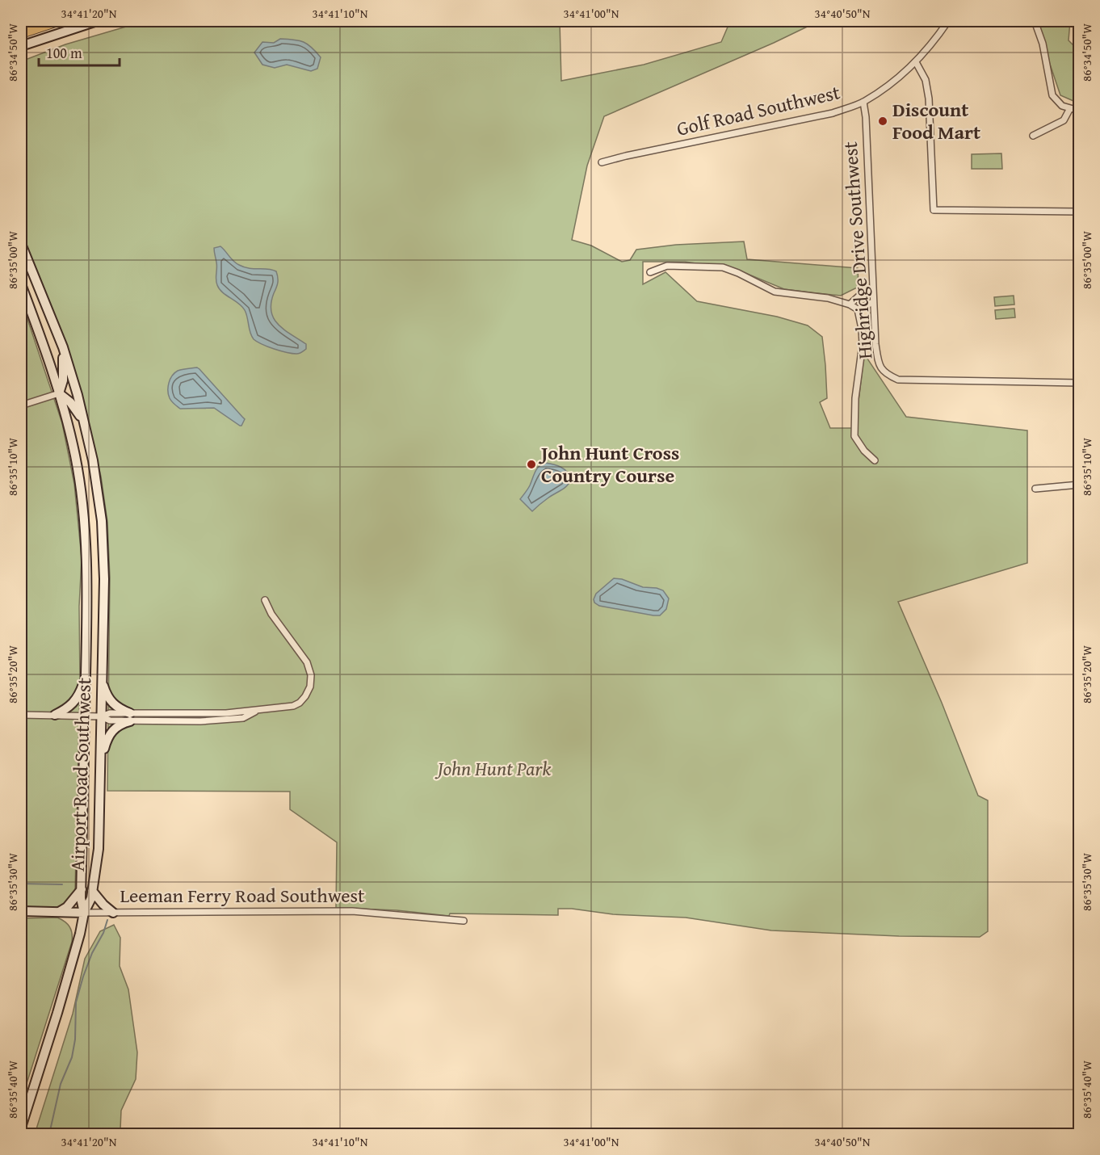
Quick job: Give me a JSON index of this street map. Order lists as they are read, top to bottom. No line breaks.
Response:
{"streets":{"street":["Golf Road Southwest","Highridge Drive Southwest","Airport Road Southwest","Leeman Ferry Road Southwest"]},"crossings":[["Golf Road Southwest","Highridge Drive Southwest"],["Airport Road Southwest","Leeman Ferry Road Southwest"]],"parks":["John Hunt Park"],"places":["Discount Food Mart","John Hunt Cross Country Course"],"scale_bar":"100 m","coordinates":["34°41'20\"N","34°41'10\"N","34°41'00\"N","34°40'50\"N","86°34'50\"W","86°35'00\"W","86°35'10\"W","86°35'20\"W","86°35'30\"W","86°35'40\"W"]}
